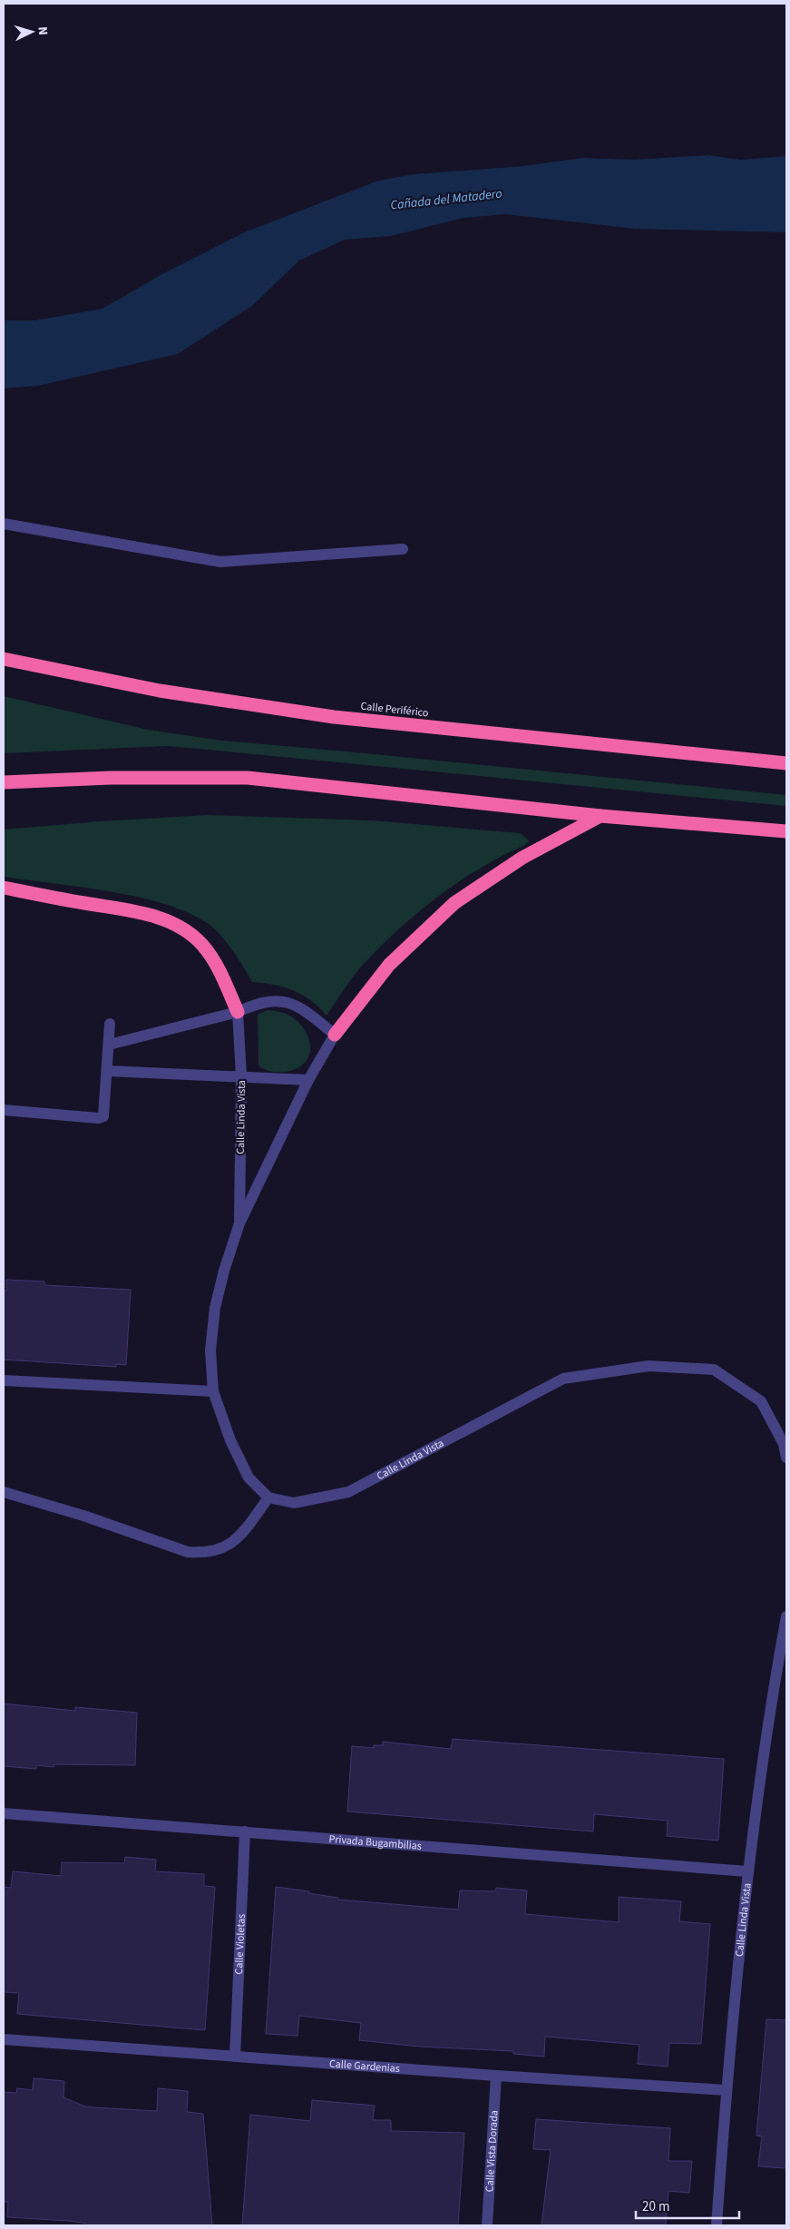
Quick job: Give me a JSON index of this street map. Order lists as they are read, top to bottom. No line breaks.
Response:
{"streets":{"highway":["Calle Periférico"],"street":["Calle Linda Vista","Privada Bugambilias","Calle Violetas","Calle Gardenias","Calle Vista Dorada"]},"crossings":[["Calle Linda Vista","Privada Bugambilias"],["Calle Linda Vista","Calle Gardenias"],["Privada Bugambilias","Calle Violetas"],["Calle Violetas","Calle Gardenias"],["Calle Gardenias","Calle Vista Dorada"]],"water":["Cañada del Matadero"],"scale_bar":"20 m","north":"right"}
